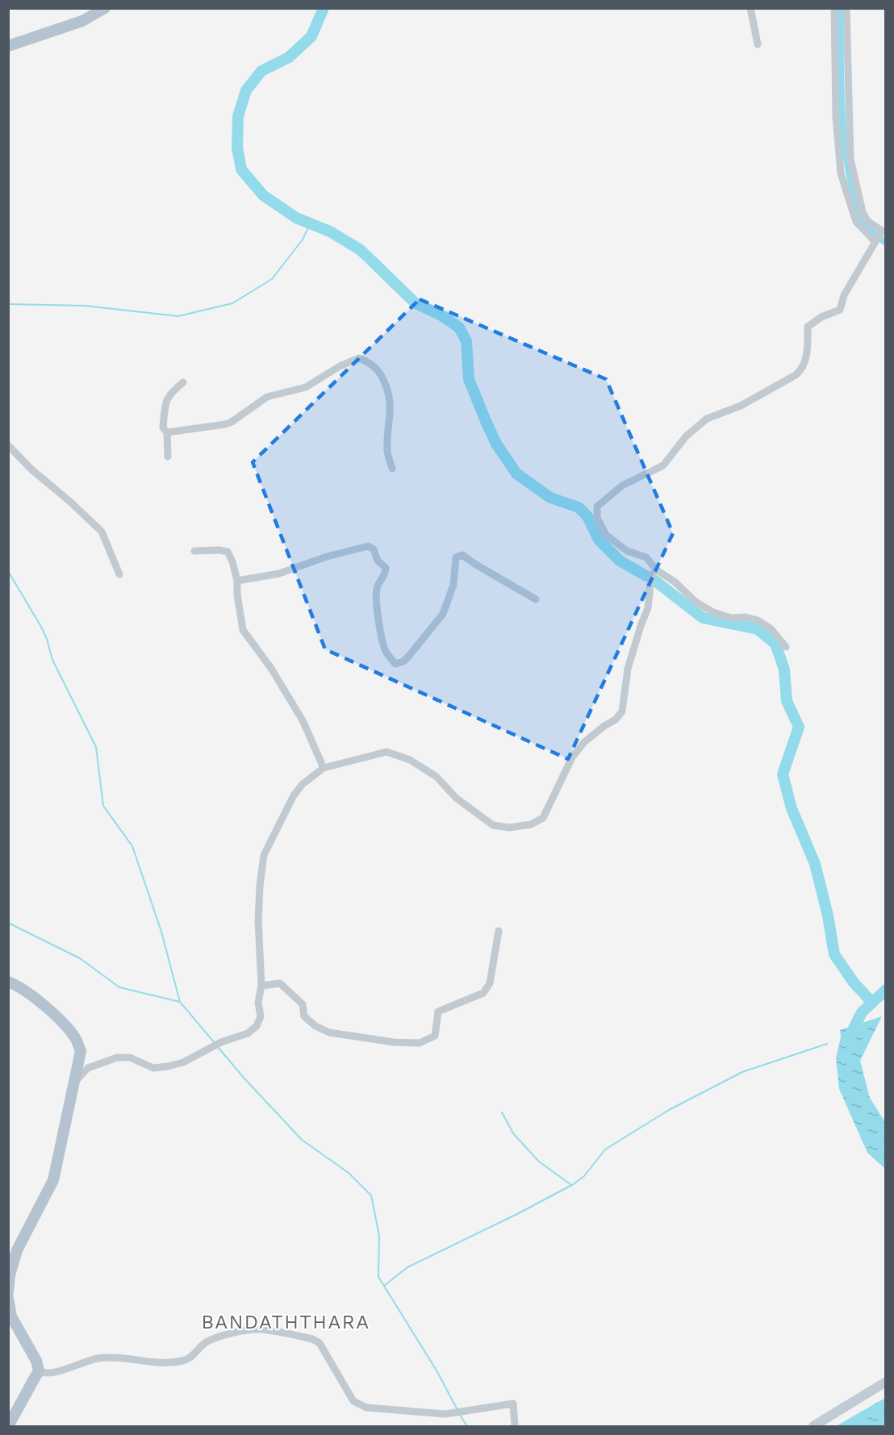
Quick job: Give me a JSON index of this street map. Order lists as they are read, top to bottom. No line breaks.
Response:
{"districts":["BANDATHTHARA"]}
